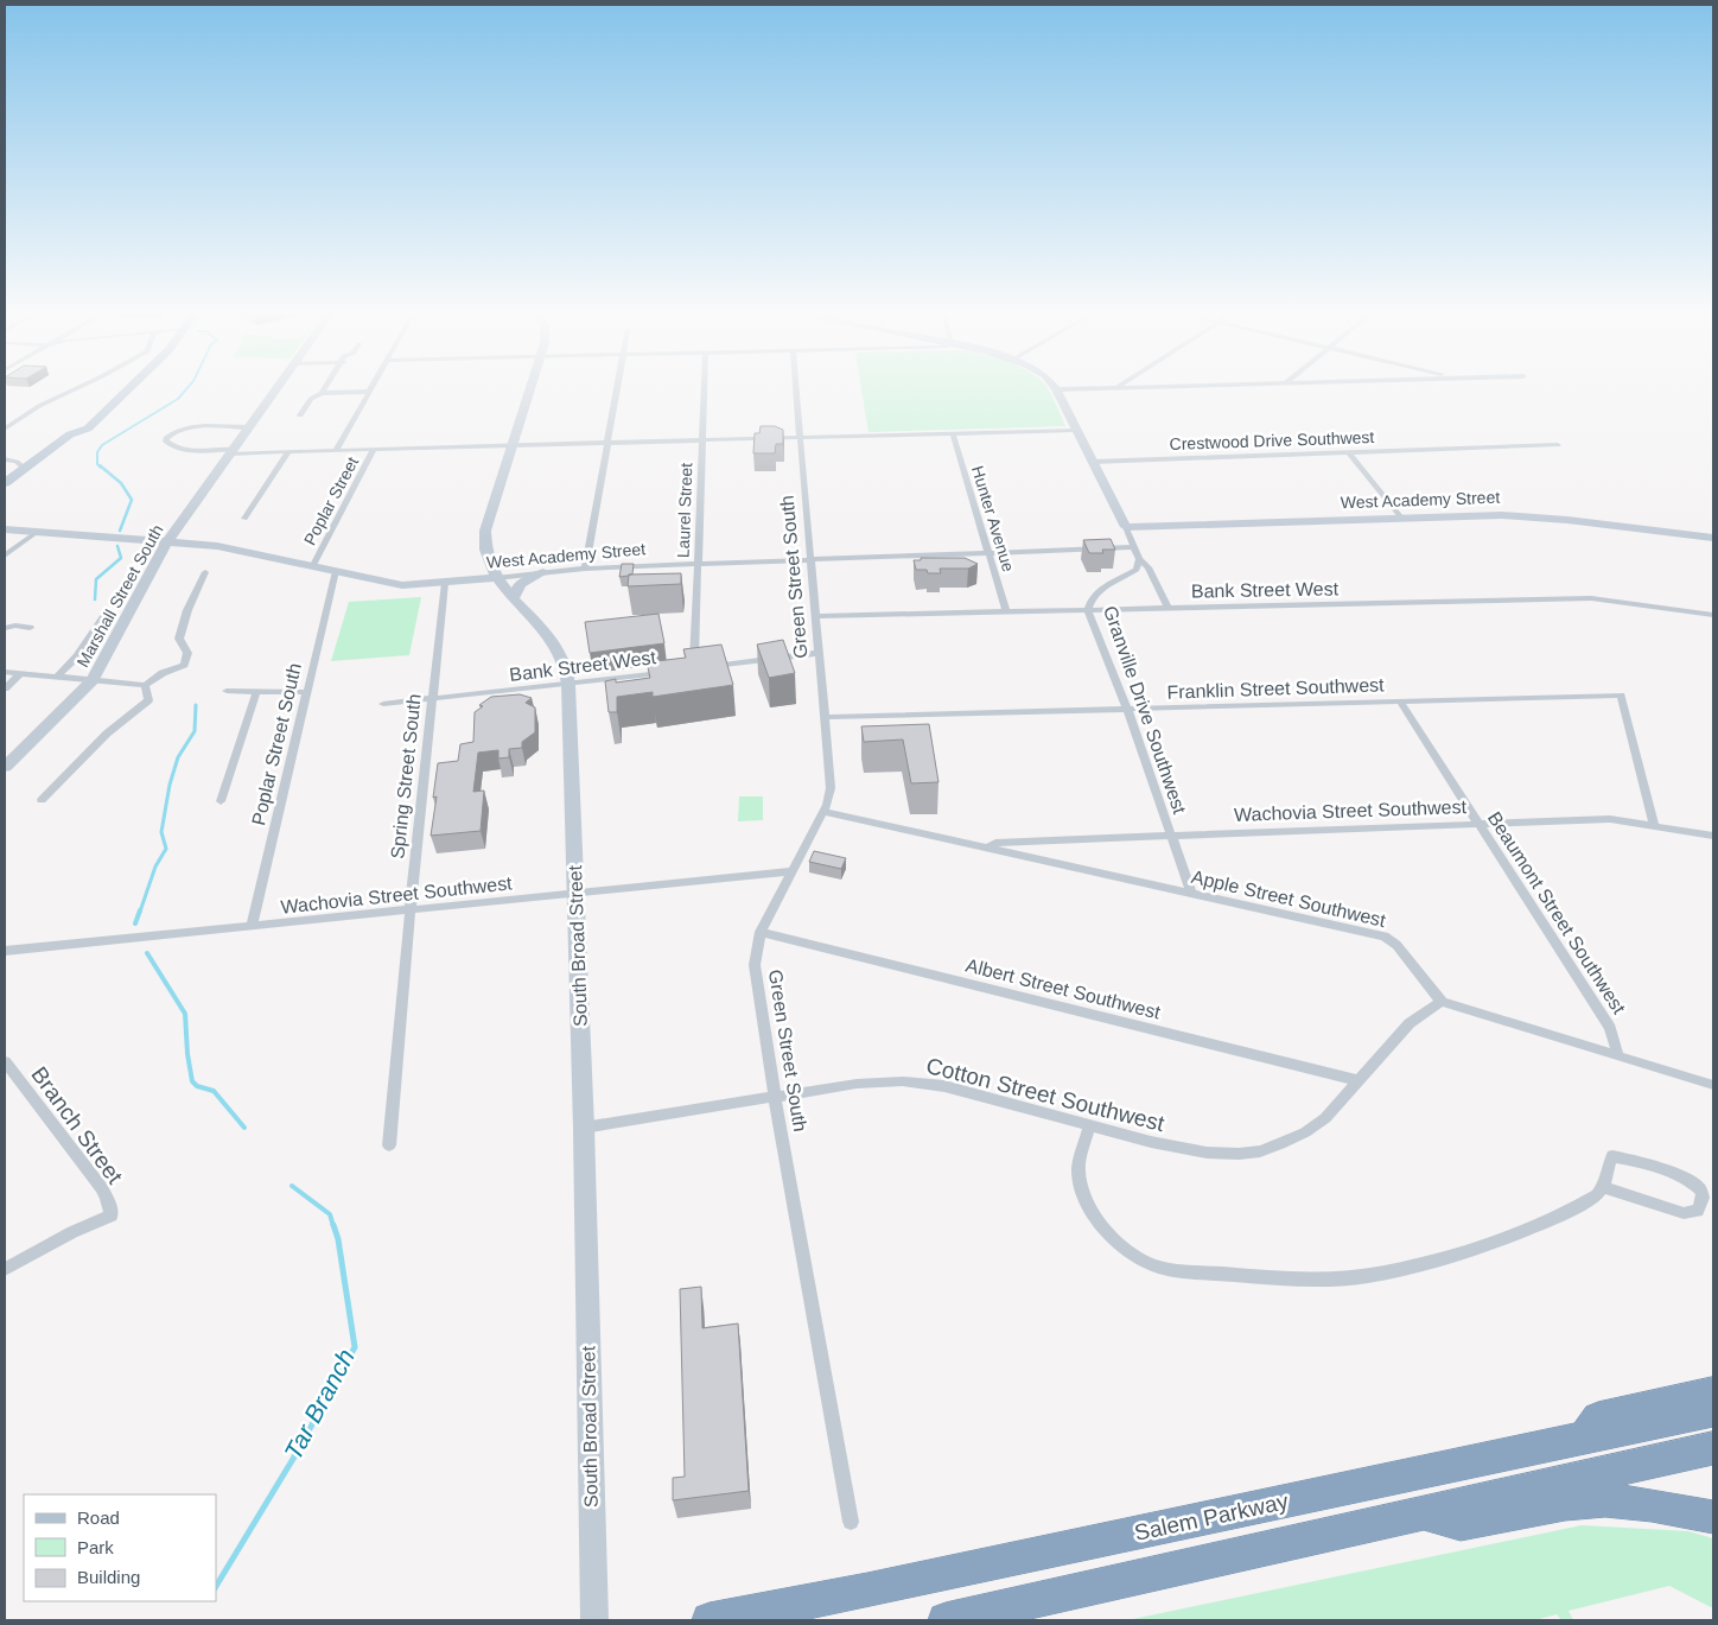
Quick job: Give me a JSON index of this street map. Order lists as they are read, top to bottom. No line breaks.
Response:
{"streets":{"highway":["Salem Parkway"],"street":["Crestwood Drive Southwest","West Academy Street","Poplar Street","Laurel Street","Hunter Avenue","Green Street South","Bank Street West","Marshall Street South","Franklin Street Southwest","Granville Drive Southwest","Poplar Street South","Spring Street South","Wachovia Street Southwest","Apple Street Southwest","Beaumont Street Southwest","South Broad Street","Albert Street Southwest","Cotton Street Southwest","Branch Street"]},"crossings":[["West Academy Street","Poplar Street"],["West Academy Street","Laurel Street"],["West Academy Street","Hunter Avenue"],["West Academy Street","Green Street South"],["West Academy Street","Marshall Street South"],["West Academy Street","Poplar Street South"],["West Academy Street","Spring Street South"],["West Academy Street","South Broad Street"],["Laurel Street","Green Street South"],["Hunter Avenue","Bank Street West"],["Green Street South","Bank Street West"],["Green Street South","Franklin Street Southwest"],["Green Street South","Wachovia Street Southwest"],["Green Street South","Apple Street Southwest"],["Green Street South","Albert Street Southwest"],["Green Street South","Cotton Street Southwest"],["Bank Street West","Granville Drive Southwest"],["Bank Street West","Spring Street South"],["Bank Street West","South Broad Street"],["Franklin Street Southwest","Granville Drive Southwest"],["Franklin Street Southwest","Wachovia Street Southwest"],["Franklin Street Southwest","Beaumont Street Southwest"],["Granville Drive Southwest","Wachovia Street Southwest"],["Granville Drive Southwest","Apple Street Southwest"],["Poplar Street South","Wachovia Street Southwest"],["Spring Street South","Wachovia Street Southwest"],["Wachovia Street Southwest","Apple Street Southwest"],["Wachovia Street Southwest","Beaumont Street Southwest"],["Wachovia Street Southwest","South Broad Street"],["Apple Street Southwest","Cotton Street Southwest"],["South Broad Street","Cotton Street Southwest"],["Albert Street Southwest","Cotton Street Southwest"]],"water":["Tar Branch"],"legend":["Road","Park","Building"]}
